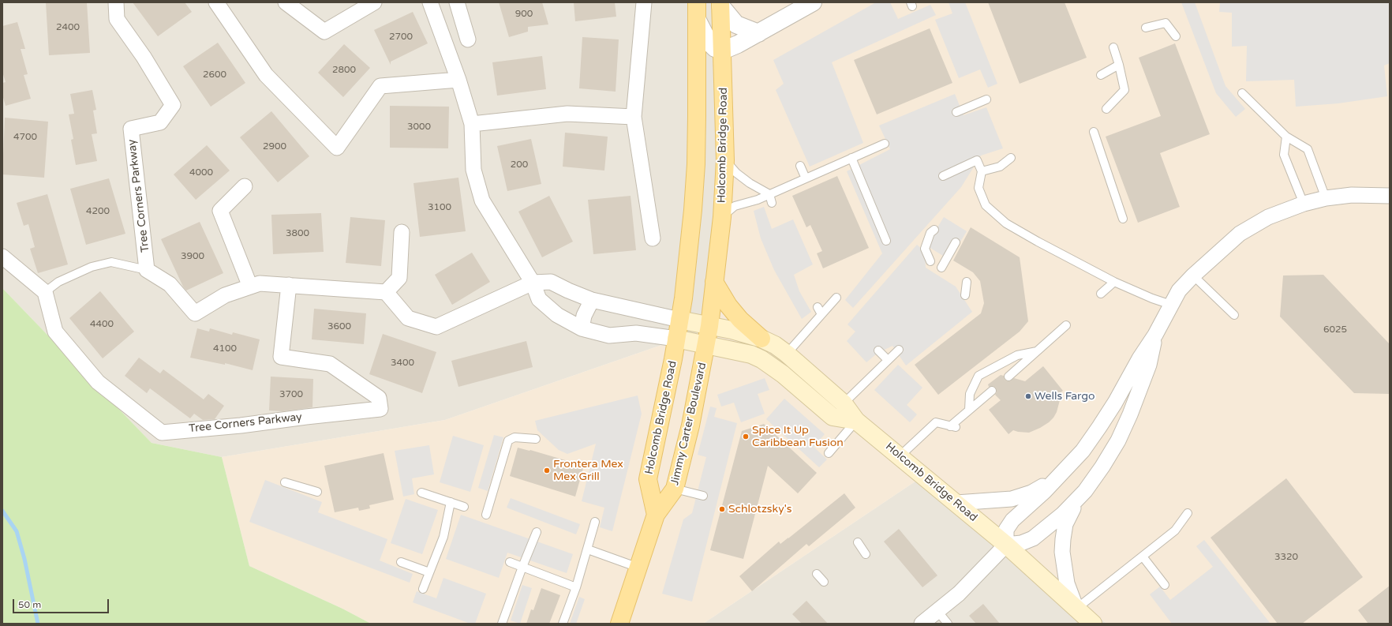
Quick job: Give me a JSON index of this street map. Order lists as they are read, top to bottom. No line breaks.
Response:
{"streets":{"main road":["Holcomb Bridge Road","Jimmy Carter Boulevard"],"street":["Tree Corners Parkway"]},"crossings":[["Holcomb Bridge Road","Jimmy Carter Boulevard"]],"places":["Wells Fargo","Spice It Up Caribbean Fusion","Frontera Mex Mex Grill","Schlotzsky's"],"house_numbers":["900","2400","2700","2800","2600","3000","4700","2900","200","4000","3100","4200","3800","3900","4400","3600","6025","4100","3400","3700","3320"],"scale_bar":"50 m"}
